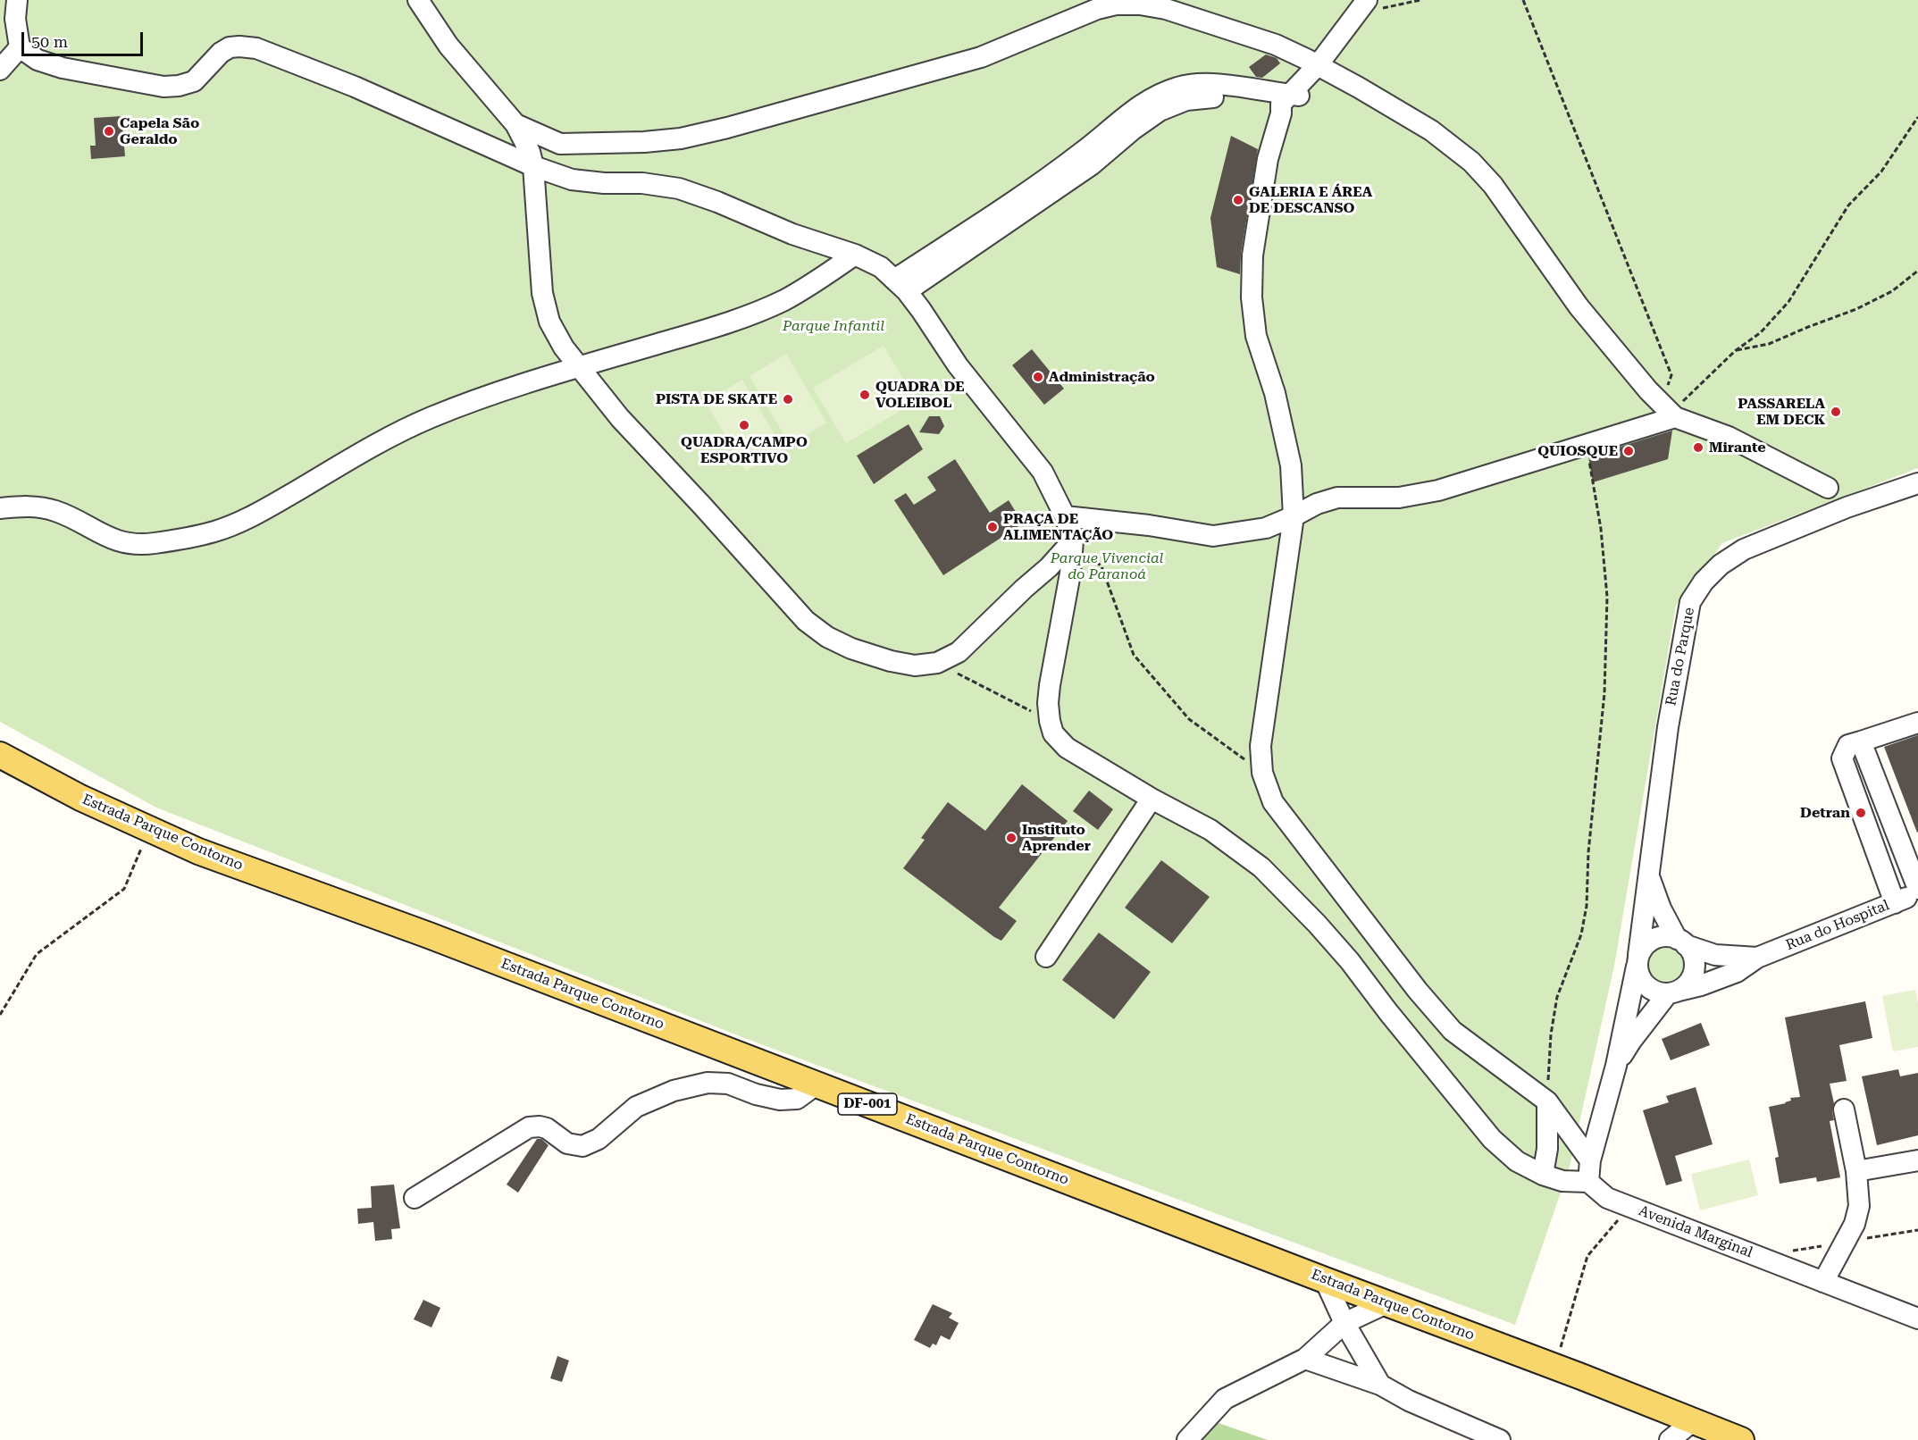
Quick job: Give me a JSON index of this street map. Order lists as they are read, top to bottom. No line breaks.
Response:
{"streets":{"main road":["Estrada Parque Contorno","DF-001"],"street":["Rua do Parque","Rua do Hospital","Avenida Marginal"]},"parks":["Parque Infantil","Parque Vivencial do Paranoá"],"places":["Capela São Geraldo","GALERIA E ÁREA DE DESCANSO","Administração","QUADRA DE VOLEIBOL","PISTA DE SKATE","PASSARELA EM DECK","QUADRA/CAMPO ESPORTIVO","Mirante","QUIOSQUE","PRAÇA DE ALIMENTAÇÃO","Detran","Instituto Aprender"],"scale_bar":"50 m"}
